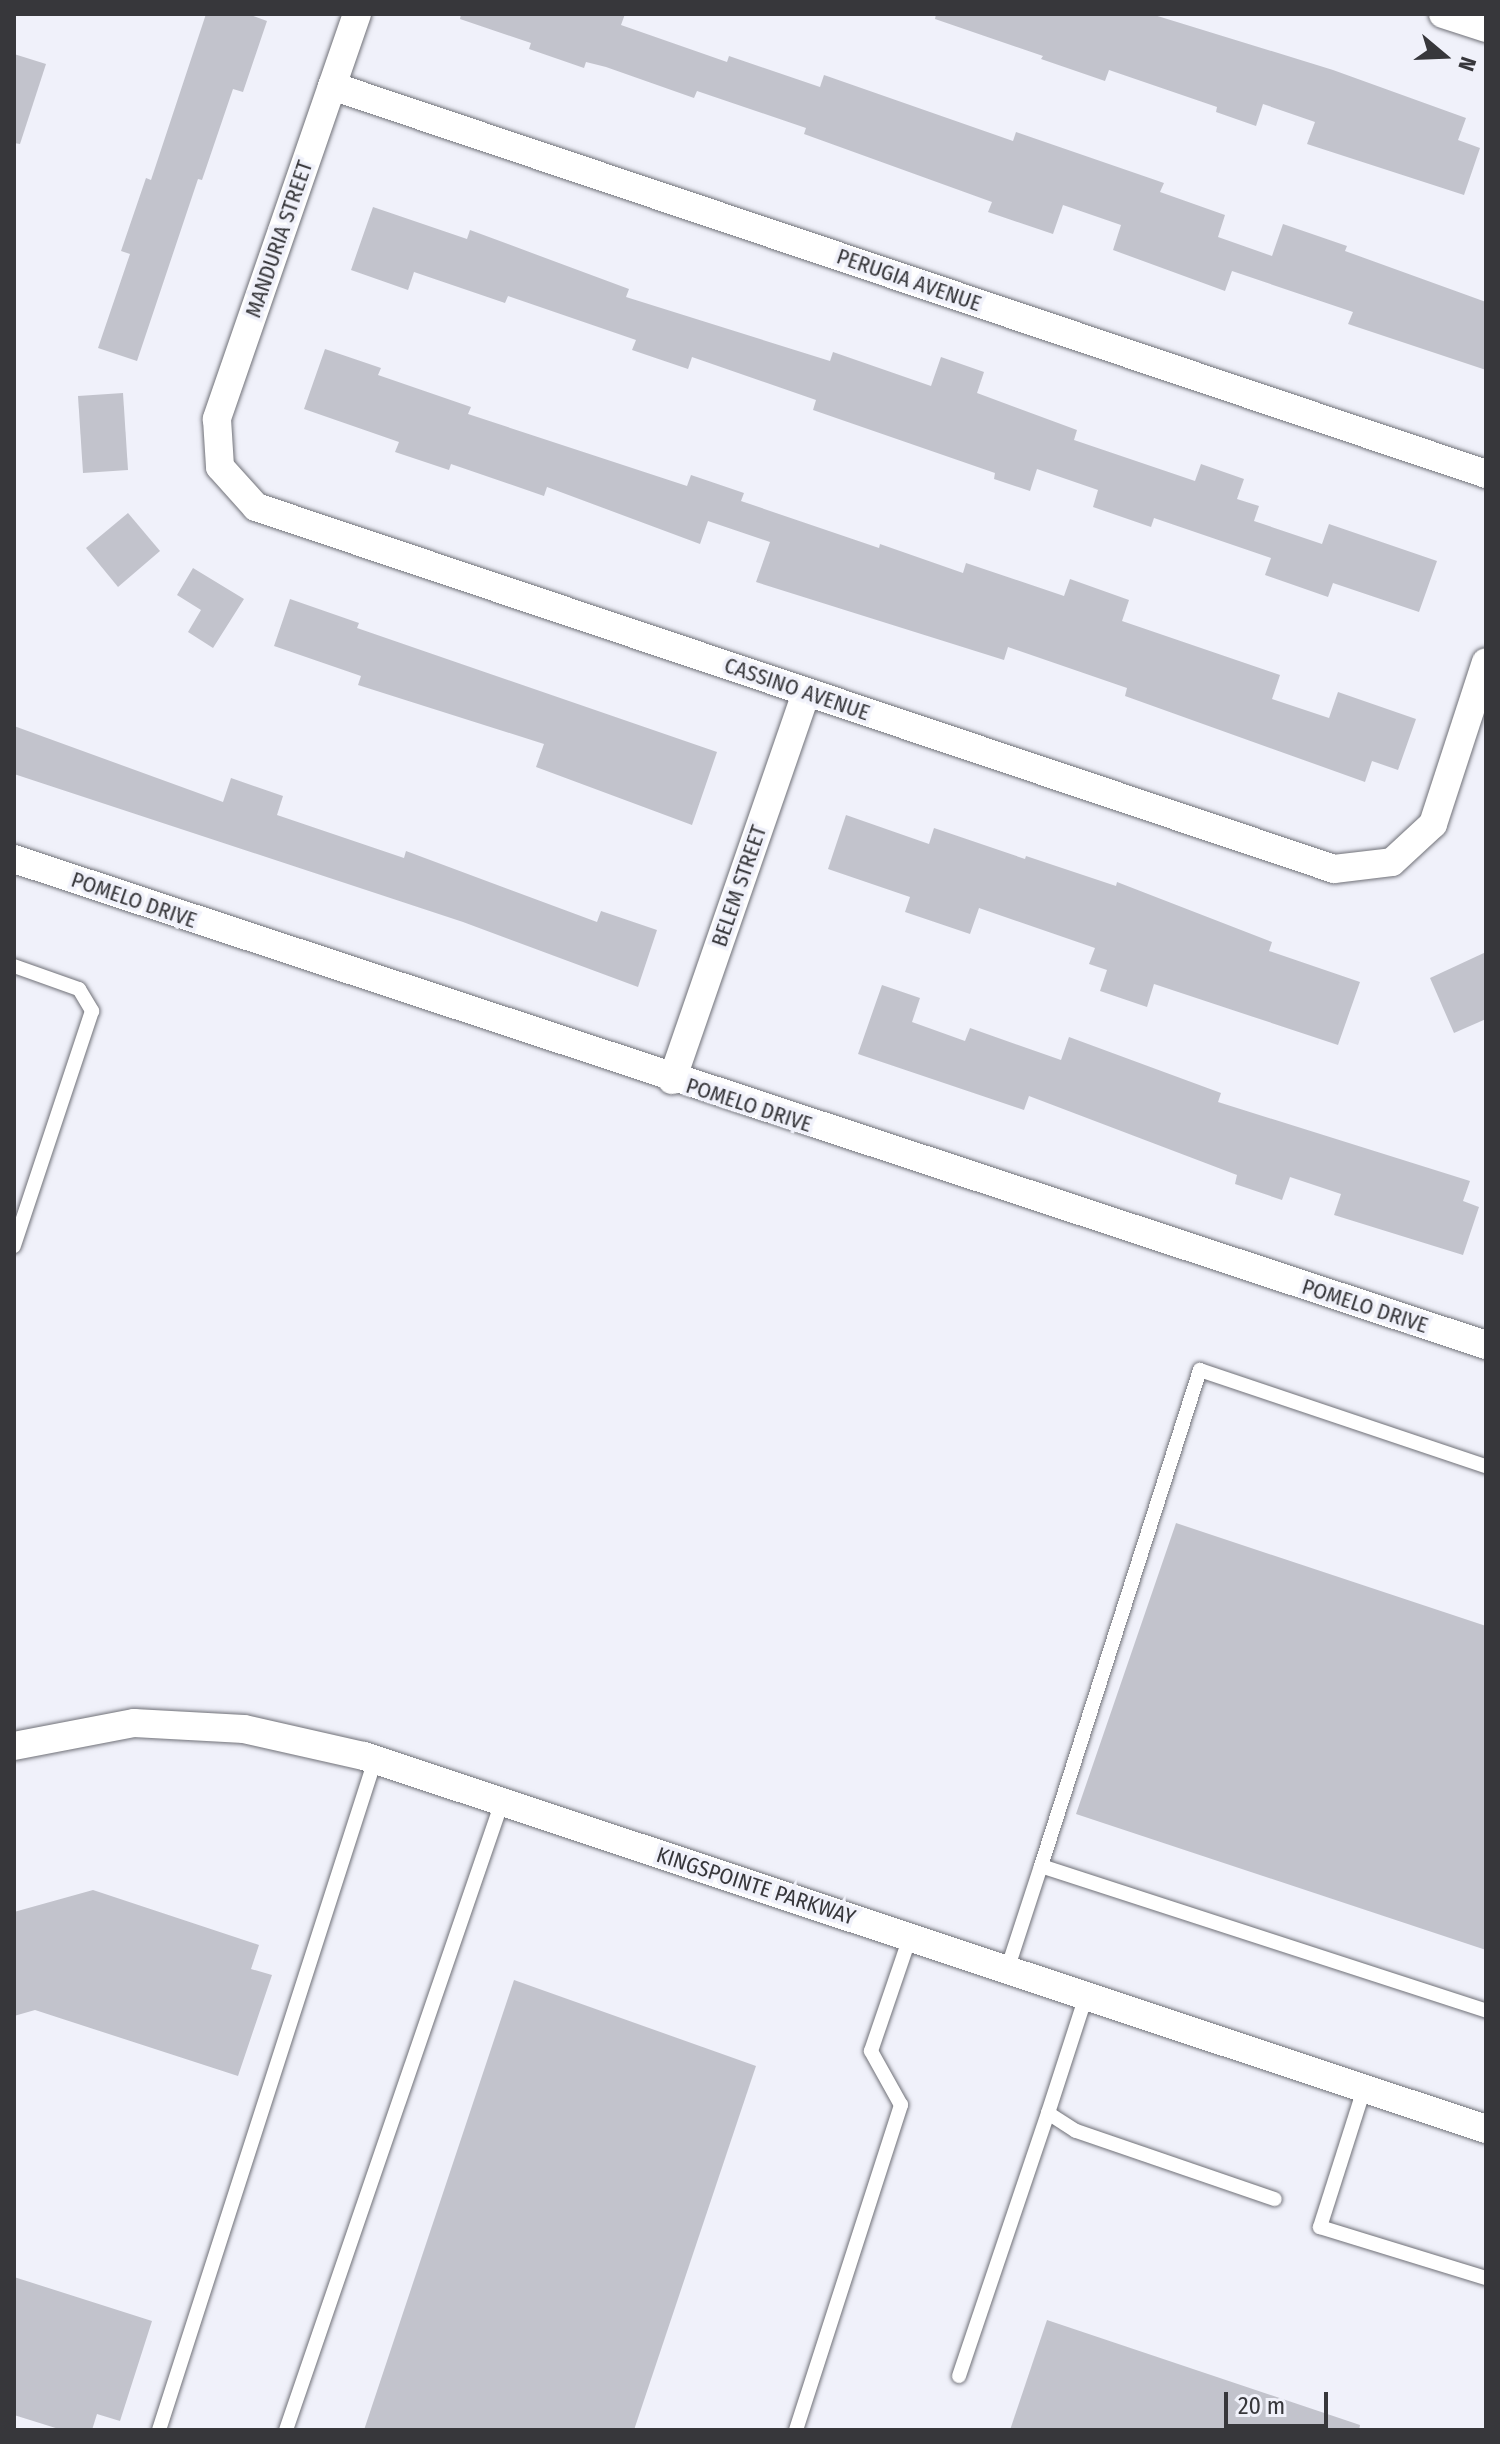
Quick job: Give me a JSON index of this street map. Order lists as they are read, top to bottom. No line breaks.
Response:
{"streets":{"street":["MANDURIA STREET","PERUGIA AVENUE","CASSINO AVENUE","BELEM STREET","POMELO DRIVE","KINGSPOINTE PARKWAY"]},"crossings":[["MANDURIA STREET","PERUGIA AVENUE"],["MANDURIA STREET","CASSINO AVENUE"],["CASSINO AVENUE","BELEM STREET"],["BELEM STREET","POMELO DRIVE"]],"scale_bar":"20 m","north":"right"}
